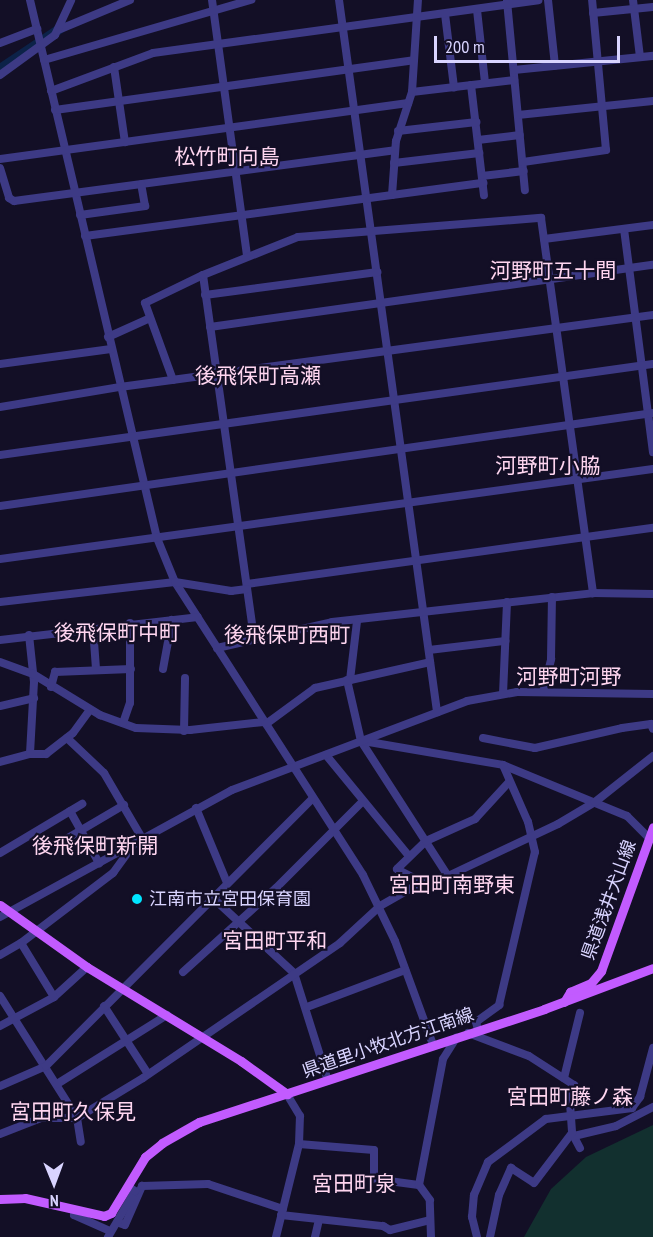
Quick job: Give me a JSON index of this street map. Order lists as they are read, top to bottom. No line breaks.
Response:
{"streets":{"main road":["県道浅井犬山線","県道里小牧北方江南線"]},"crossings":[["県道浅井犬山線","県道里小牧北方江南線"]],"districts":["松竹町向島","河野町五十間","後飛保町高瀬","河野町小脇","後飛保町中町","後飛保町西町","河野町河野","後飛保町新開","宮田町南野東","宮田町平和","宮田町藤ノ森","宮田町久保見","宮田町泉"],"places":["江南市立宮田保育園"],"scale_bar":"200 m","north":"bottom"}
